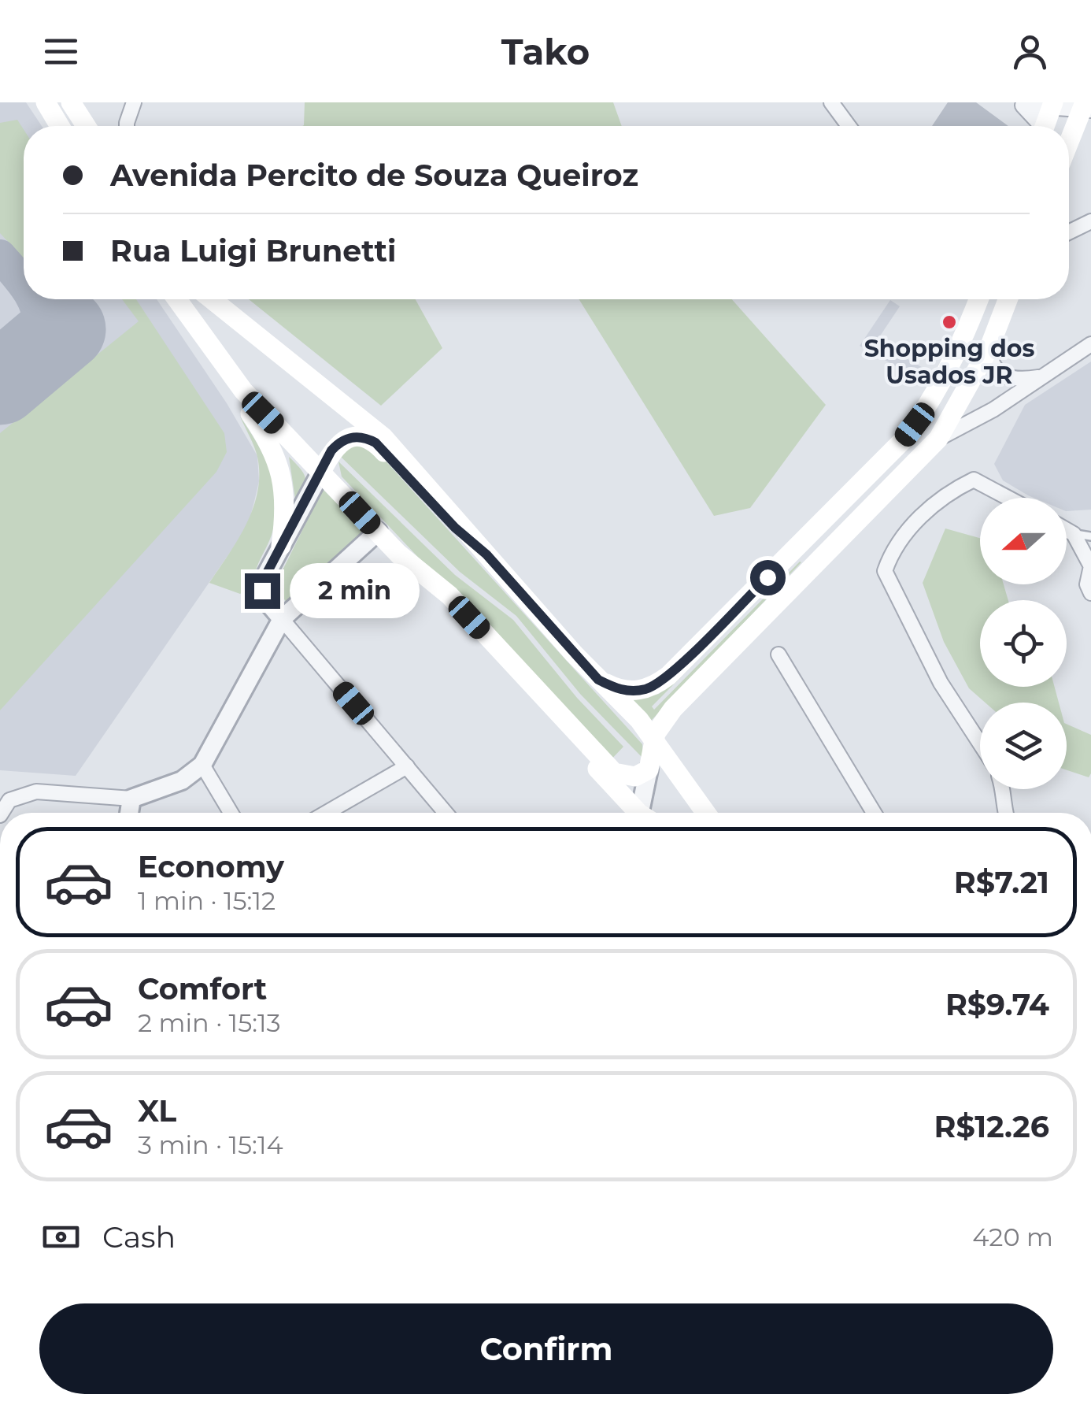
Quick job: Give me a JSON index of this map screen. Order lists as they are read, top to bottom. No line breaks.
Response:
{"places":["Shopping dos Usados JR"],"north":"left","page":{"header":"Tako","banner":["Avenida Percito de Souza Queiroz","Rua Luigi Brunetti"],"bubble":"2 min","list":[{"name":"Economy","note":"1 min · 15:12","value":"R$7.21"},{"name":"Comfort","note":"2 min · 15:13","value":"R$9.74"},{"name":"XL","note":"3 min · 15:14","value":"R$12.26"}],"pay":["Cash","420 m"],"buttons":"Confirm"}}
